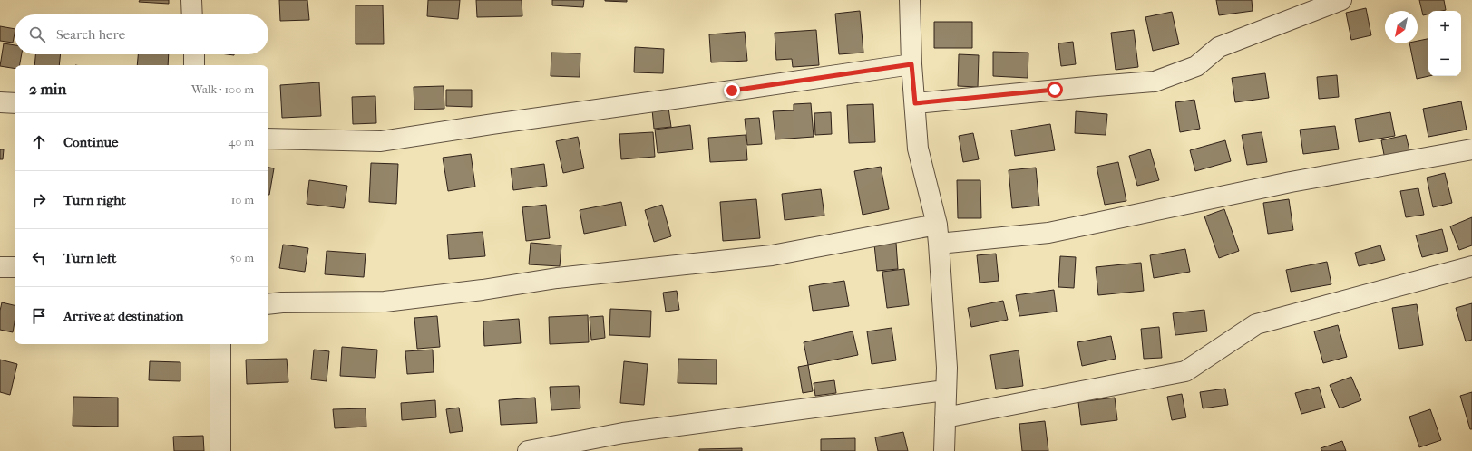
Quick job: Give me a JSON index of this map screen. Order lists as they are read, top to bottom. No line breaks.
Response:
{"north":"bottom left","page":{"map_buttons":["+","−"],"search":"Search here","heading":["2 min","Walk · 100 m"],"list":[["Continue","40 m"],["Turn right","10 m"],["Turn left","50 m"],"Arrive at destination"]}}
